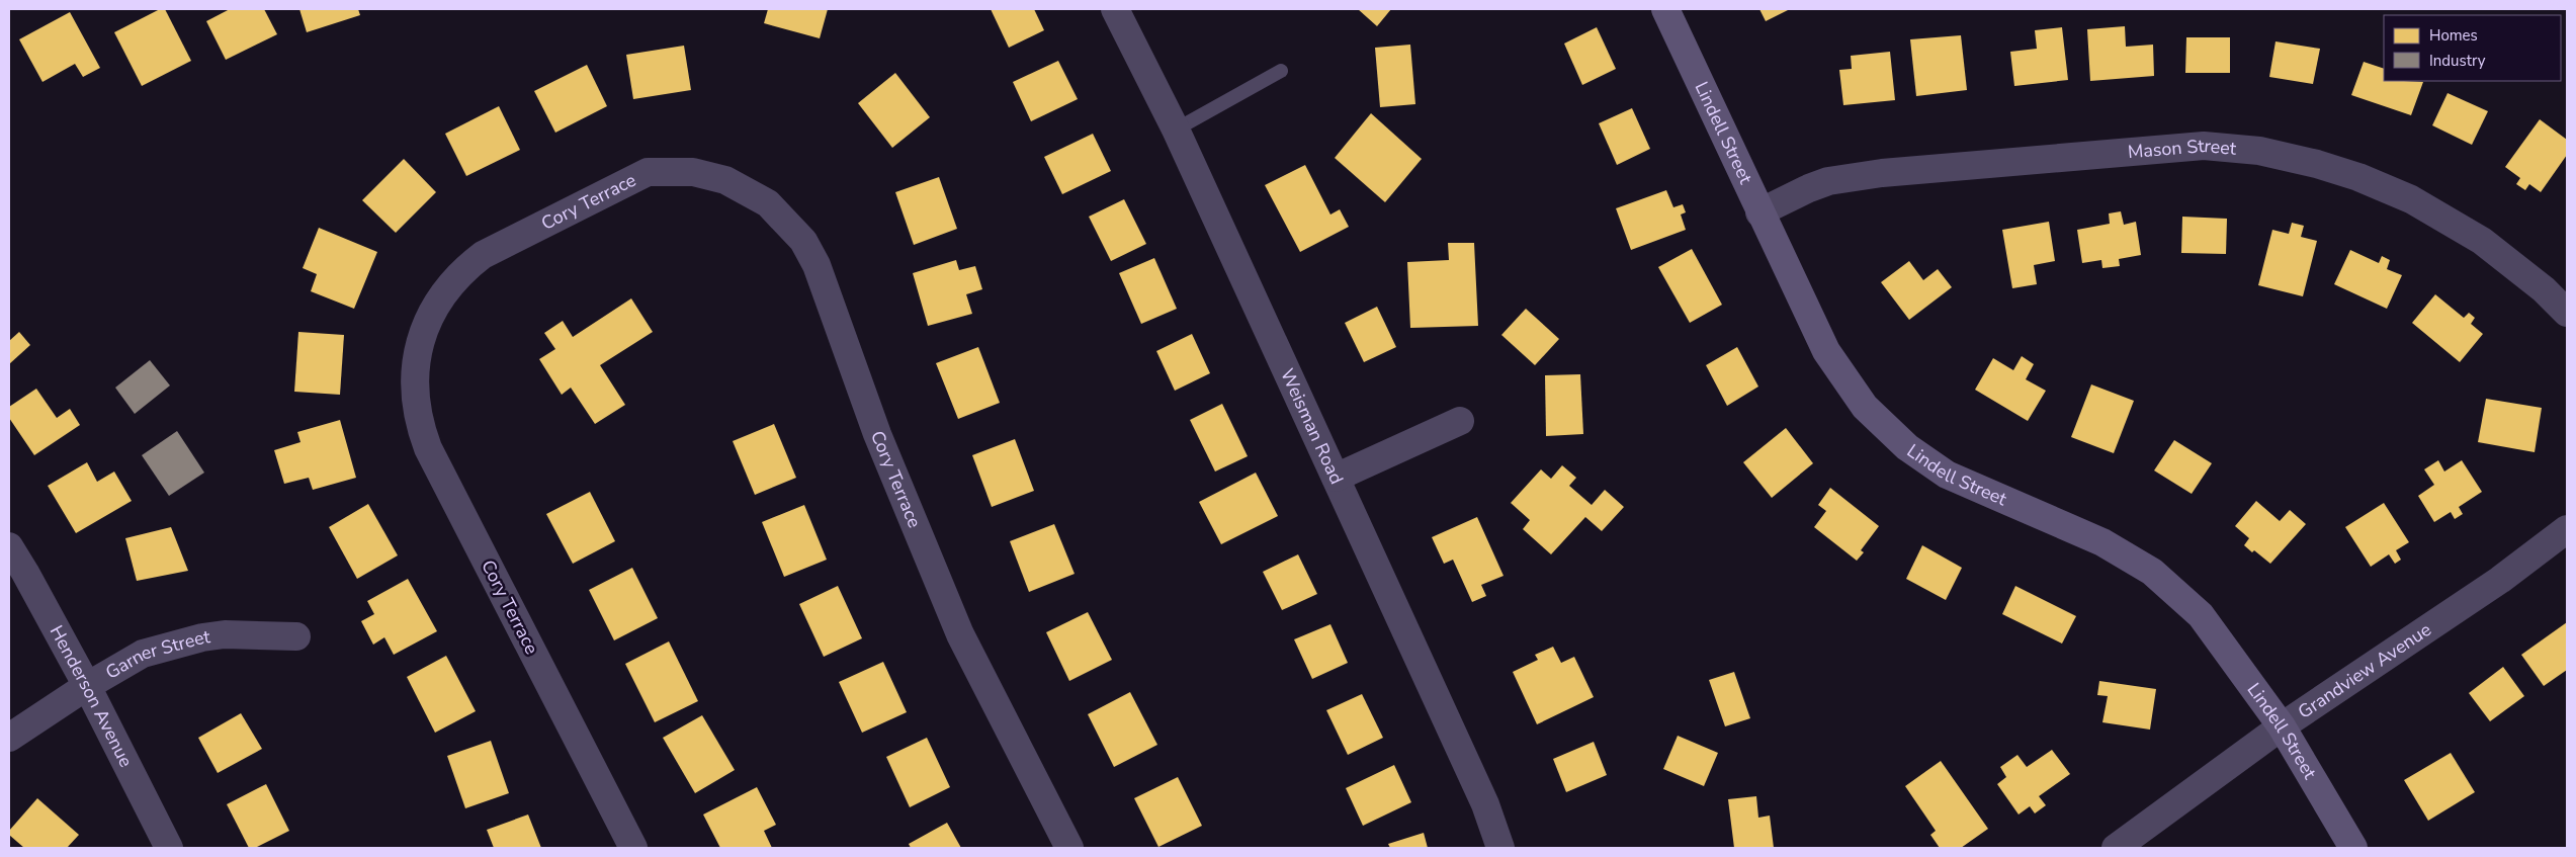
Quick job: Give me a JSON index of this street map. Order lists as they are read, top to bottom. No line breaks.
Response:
{"streets":{"street":["Lindell Street","Mason Street","Cory Terrace","Weisman Road","Garner Street","Grandview Avenue","Henderson Avenue"]},"crossings":[["Lindell Street","Mason Street"],["Lindell Street","Grandview Avenue"],["Garner Street","Henderson Avenue"]],"legend":["Homes","Industry"]}
